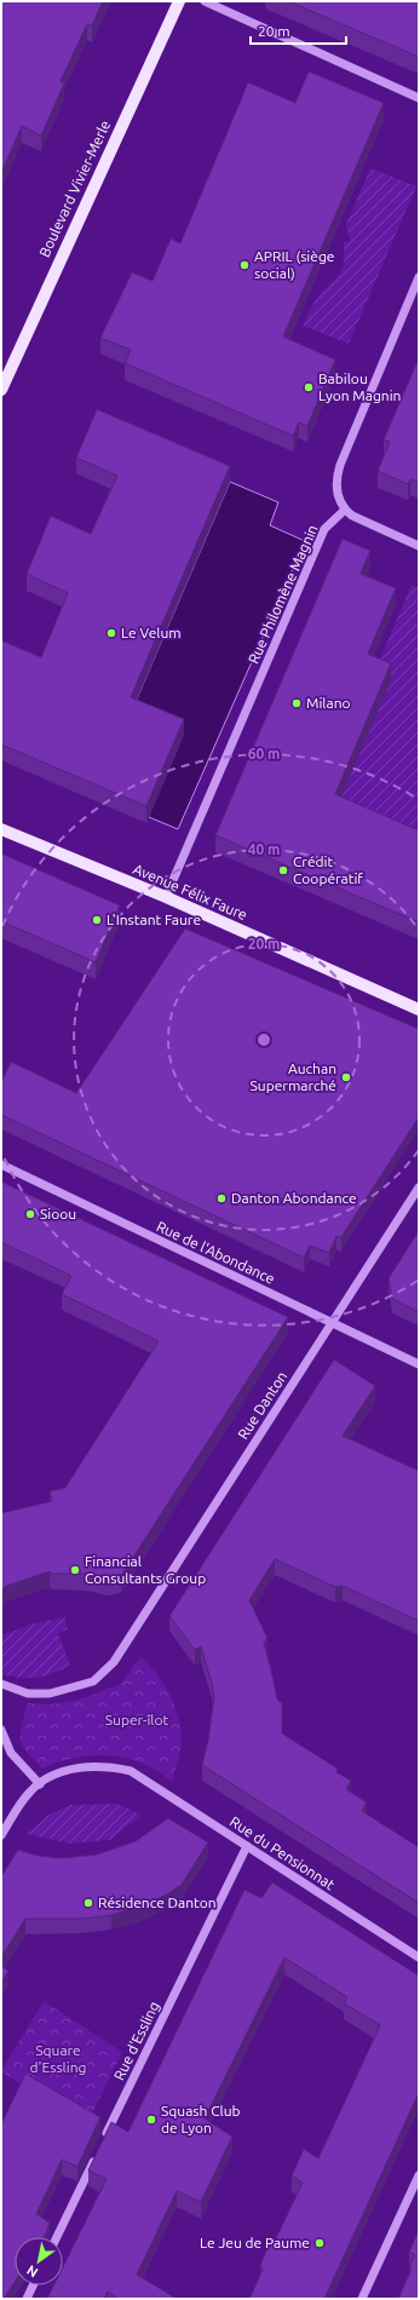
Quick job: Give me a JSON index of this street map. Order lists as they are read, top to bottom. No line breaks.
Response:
{"streets":{"main road":["Boulevard Vivier-Merle","Avenue Félix Faure"],"street":["Rue Philomène Magnin","Rue de l'Abondance","Rue Danton","Rue du Pensionnat","Rue d'Essling"]},"crossings":[["Rue Philomène Magnin","Avenue Félix Faure"],["Rue de l'Abondance","Rue Danton"],["Rue du Pensionnat","Rue d'Essling"]],"parks":["Super-îlot","Square d'Essling"],"places":["APRIL (siège social)","Babilou Lyon Magnin","Le Velum","Milano","Crédit Coopératif","L'Instant Faure","Auchan Supermarché","Danton Abondance","Sioou","Financial Consultants Group","Résidence Danton","Squash Club de Lyon","Le Jeu de Paume"],"scale_bar":"20 m","north":"bottom left","rings":["60 m","40 m","20 m"]}
